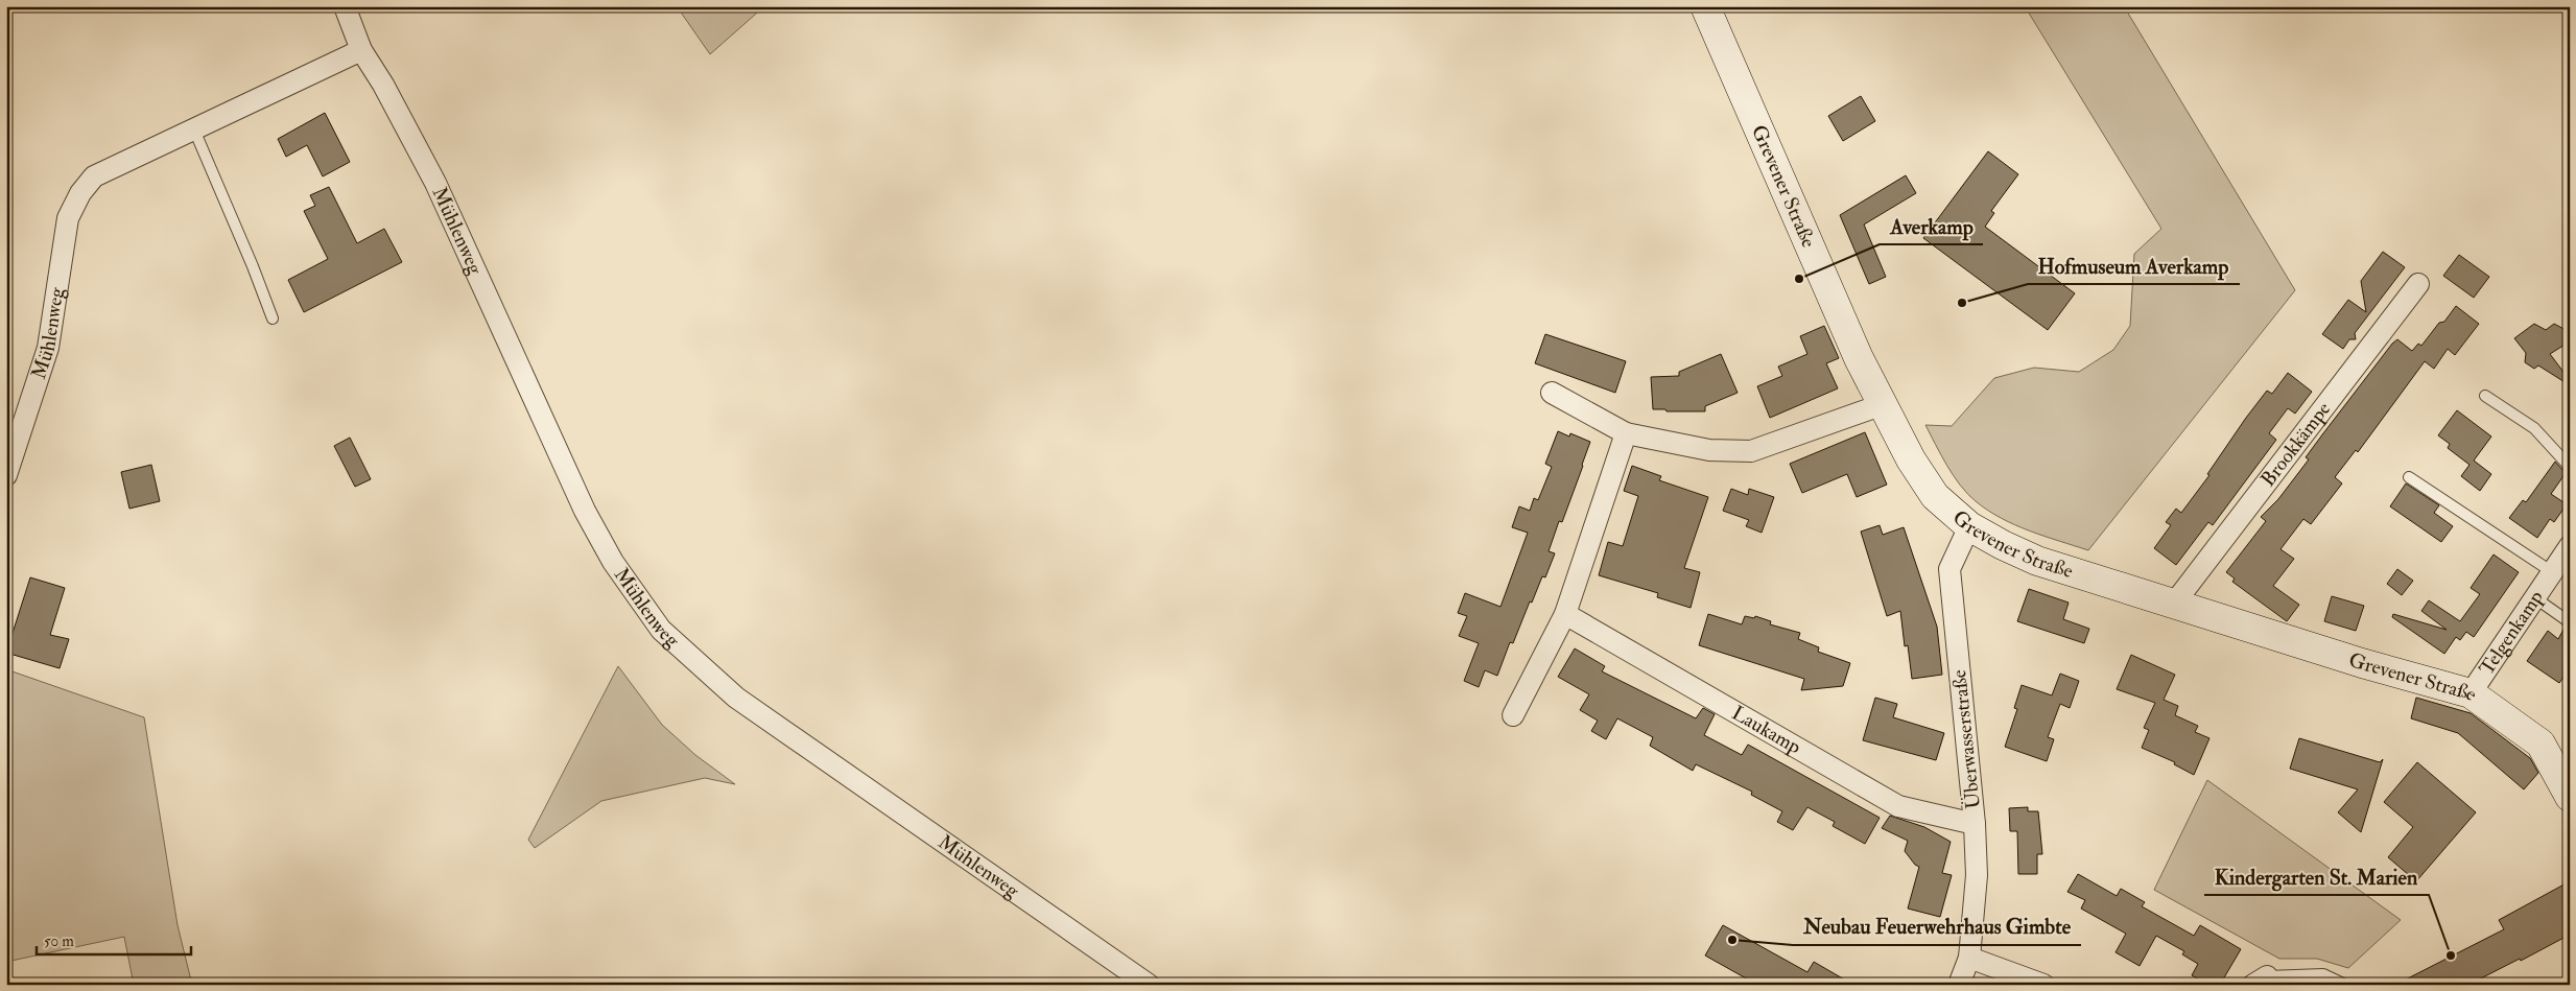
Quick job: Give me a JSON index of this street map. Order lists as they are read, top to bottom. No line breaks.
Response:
{"streets":{"street":["Grevener Straße","Mühlenweg","Brookkämpe","Telgenkamp","Laukamp","Überwasserstraße"]},"crossings":[["Grevener Straße","Brookkämpe"],["Grevener Straße","Telgenkamp"],["Grevener Straße","Überwasserstraße"],["Laukamp","Überwasserstraße"]],"places":["Averkamp","Hofmuseum Averkamp","Neubau Feuerwehrhaus Gimbte","Kindergarten St. Marien"],"scale_bar":"50 m"}
